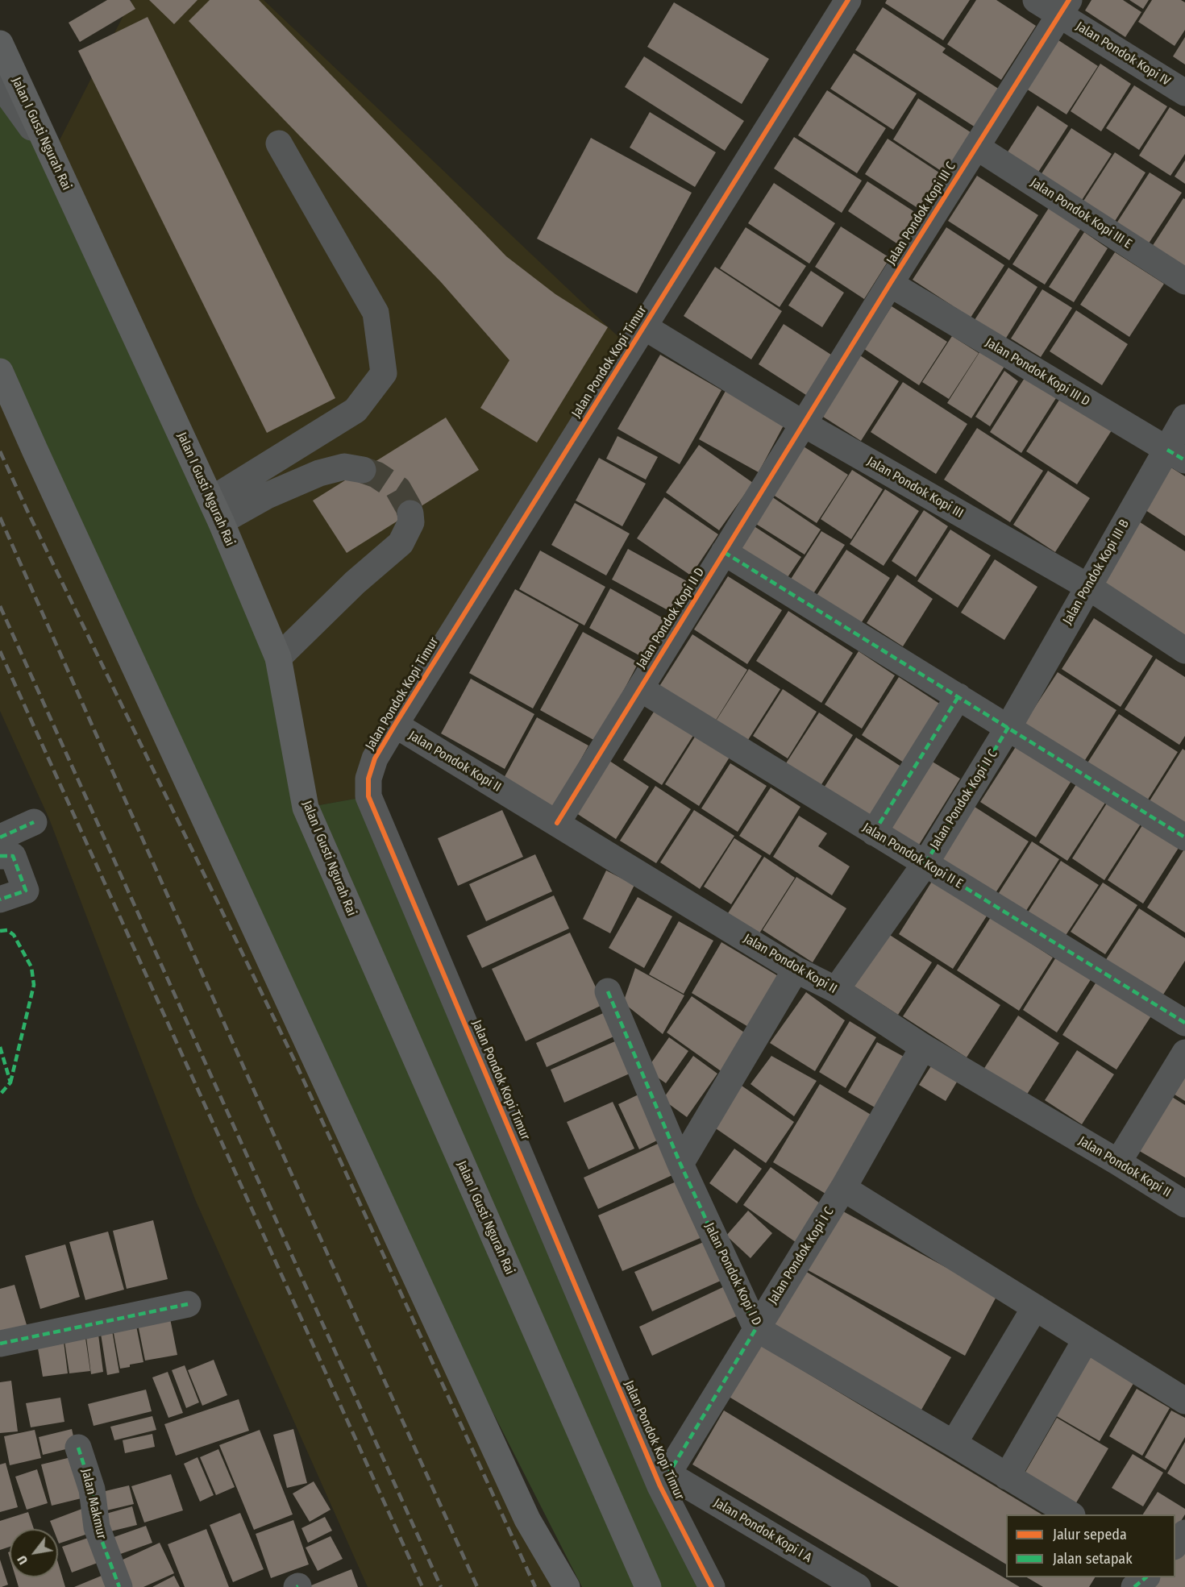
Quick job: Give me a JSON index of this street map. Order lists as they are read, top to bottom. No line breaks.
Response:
{"streets":{"main road":["Jalan I Gusti Ngurah Rai"],"street":["Jalan Pondok Kopi IV","Jalan Pondok Kopi III C","Jalan Pondok Kopi III E","Jalan Pondok Kopi Timur","Jalan Pondok Kopi III D","Jalan Pondok Kopi III","Jalan Pondok Kopi III B","Jalan Pondok Kopi II D","Jalan Pondok Kopi II","Jalan Pondok Kopi II C","Jalan Pondok Kopi II E","Jalan Pondok Kopi I C","Jalan Pondok Kopi I D","Jalan Makmur","Jalan Pondok Kopi I A"]},"crossings":[["Jalan Pondok Kopi IV","Jalan Pondok Kopi III C"],["Jalan Pondok Kopi III C","Jalan Pondok Kopi III E"],["Jalan Pondok Kopi III C","Jalan Pondok Kopi III D"],["Jalan Pondok Kopi III C","Jalan Pondok Kopi III"],["Jalan Pondok Kopi III C","Jalan Pondok Kopi II D"],["Jalan Pondok Kopi Timur","Jalan Pondok Kopi III"],["Jalan Pondok Kopi Timur","Jalan Pondok Kopi II"],["Jalan Pondok Kopi Timur","Jalan Pondok Kopi I C"],["Jalan Pondok Kopi Timur","Jalan Pondok Kopi I A"],["Jalan Pondok Kopi III D","Jalan Pondok Kopi III B"],["Jalan Pondok Kopi III","Jalan Pondok Kopi III B"],["Jalan Pondok Kopi III","Jalan Pondok Kopi II D"],["Jalan Pondok Kopi III B","Jalan Pondok Kopi II C"],["Jalan Pondok Kopi II D","Jalan Pondok Kopi II"],["Jalan Pondok Kopi II D","Jalan Pondok Kopi II E"],["Jalan Pondok Kopi II","Jalan Pondok Kopi II C"],["Jalan Pondok Kopi II","Jalan Pondok Kopi I C"],["Jalan Pondok Kopi II C","Jalan Pondok Kopi II E"],["Jalan Pondok Kopi I C","Jalan Pondok Kopi I D"],["Jalan Pondok Kopi I C","Jalan Pondok Kopi I A"]],"legend":["Jalur sepeda","Jalan setapak"],"north":"bottom left"}
